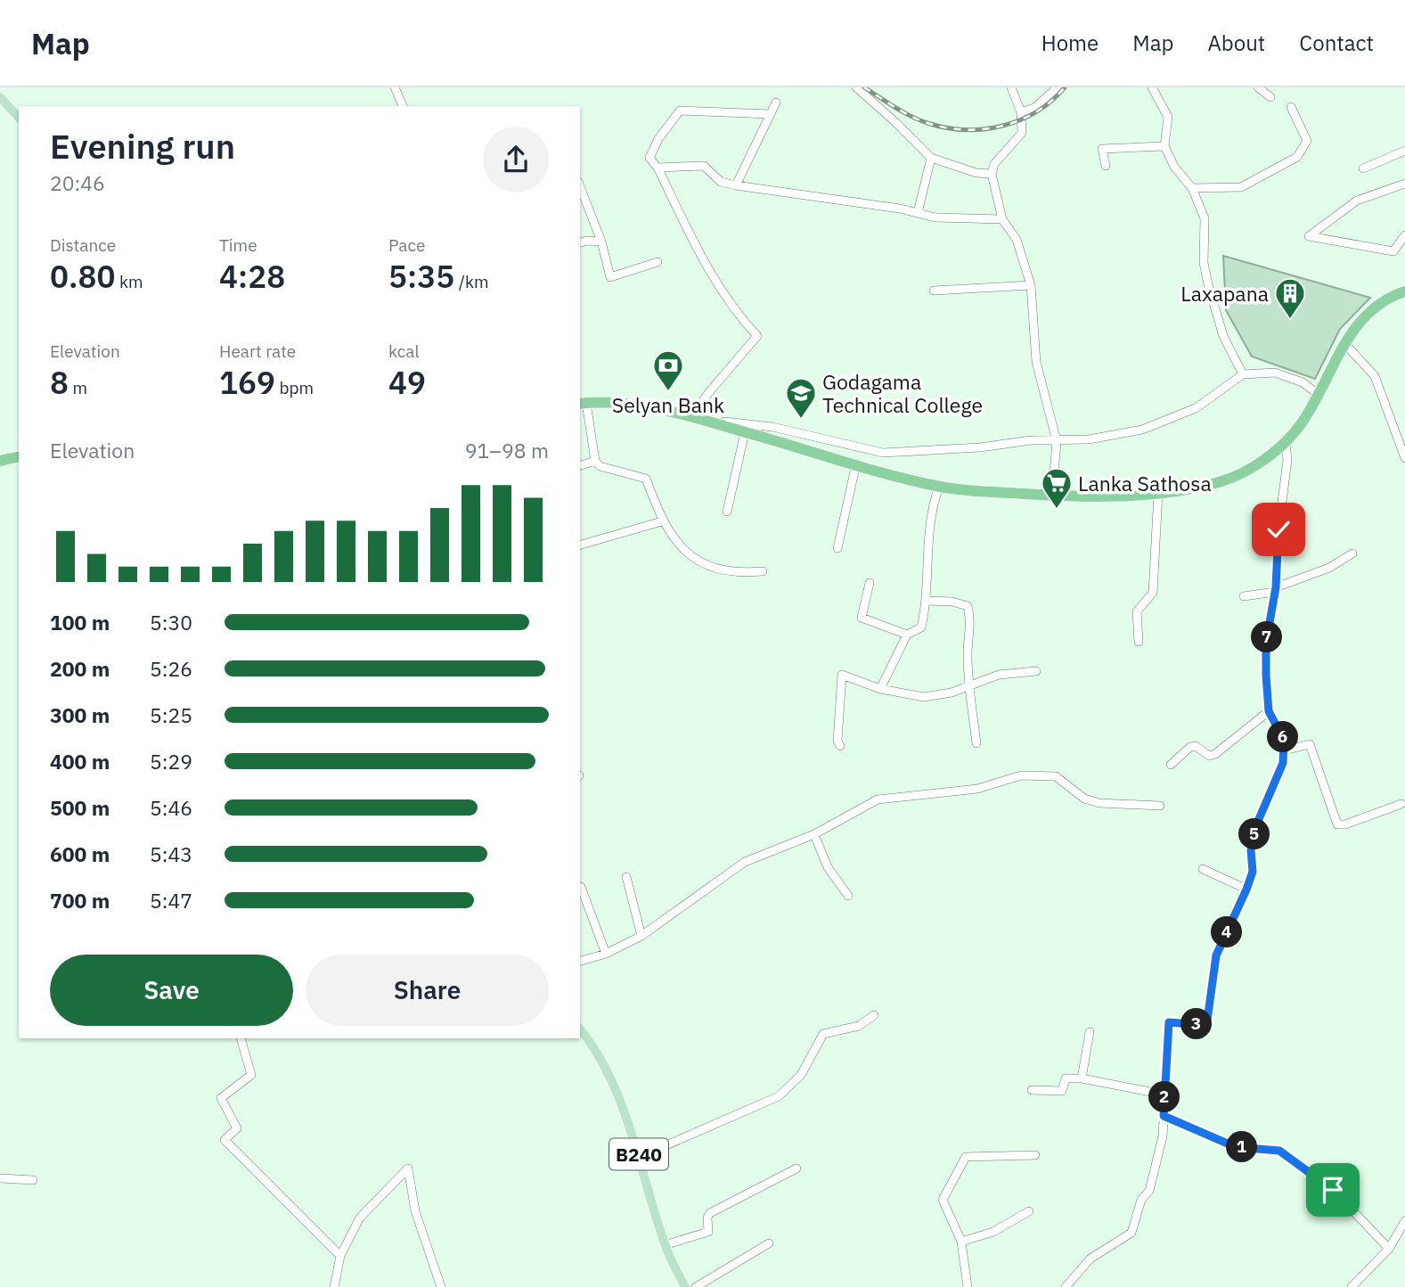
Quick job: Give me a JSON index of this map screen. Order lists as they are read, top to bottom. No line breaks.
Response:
{"streets":{"main road":["B240"]},"places":{"building":["Laxapana"],"bank":["Selyan Bank"],"school or university":["Godagama Technical College"],"supermarket":["Lanka Sathosa"]},"page":{"header":"Map","nav":["Home","Map","About","Contact"],"heading":["Evening run","20:46"],"stats":[["Distance","0.80 km"],["Time","4:28"],["Pace","5:35 /km"],["Elevation","8 m"],["Heart rate","169 bpm"],["kcal","49"]],"chart":["Elevation","91–98 m"],"list":[{"name":"100 m","note":"5:30"},{"name":"200 m","note":"5:26"},{"name":"300 m","note":"5:25"},{"name":"400 m","note":"5:29"},{"name":"500 m","note":"5:46"},{"name":"600 m","note":"5:43"},{"name":"700 m","note":"5:47"}],"pins":["7","6","5","4","3","2","1"],"buttons":["Save","Share"]}}
